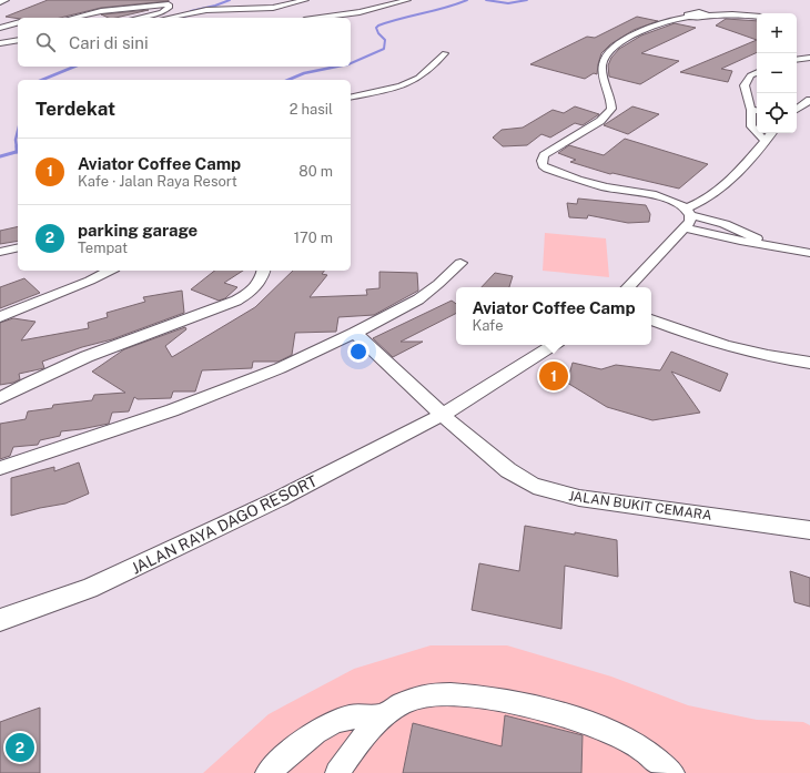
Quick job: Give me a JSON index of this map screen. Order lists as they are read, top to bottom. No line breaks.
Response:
{"streets":{"street":["JALAN BUKIT CEMARA","JALAN RAYA DAGO RESORT"]},"crossings":[["JALAN BUKIT CEMARA","JALAN RAYA DAGO RESORT"]],"page":{"map_buttons":["+","−"],"search":"Cari di sini","heading":["Terdekat","2 hasil"],"list":[{"mark":"1","name":"Aviator Coffee Camp","note":"Kafe · Jalan Raya Resort","value":"80 m"},{"mark":"2","name":"parking garage","note":"Tempat","value":"170 m"}],"popup":["Aviator Coffee Camp","Kafe"],"pins":["1","2"]}}
